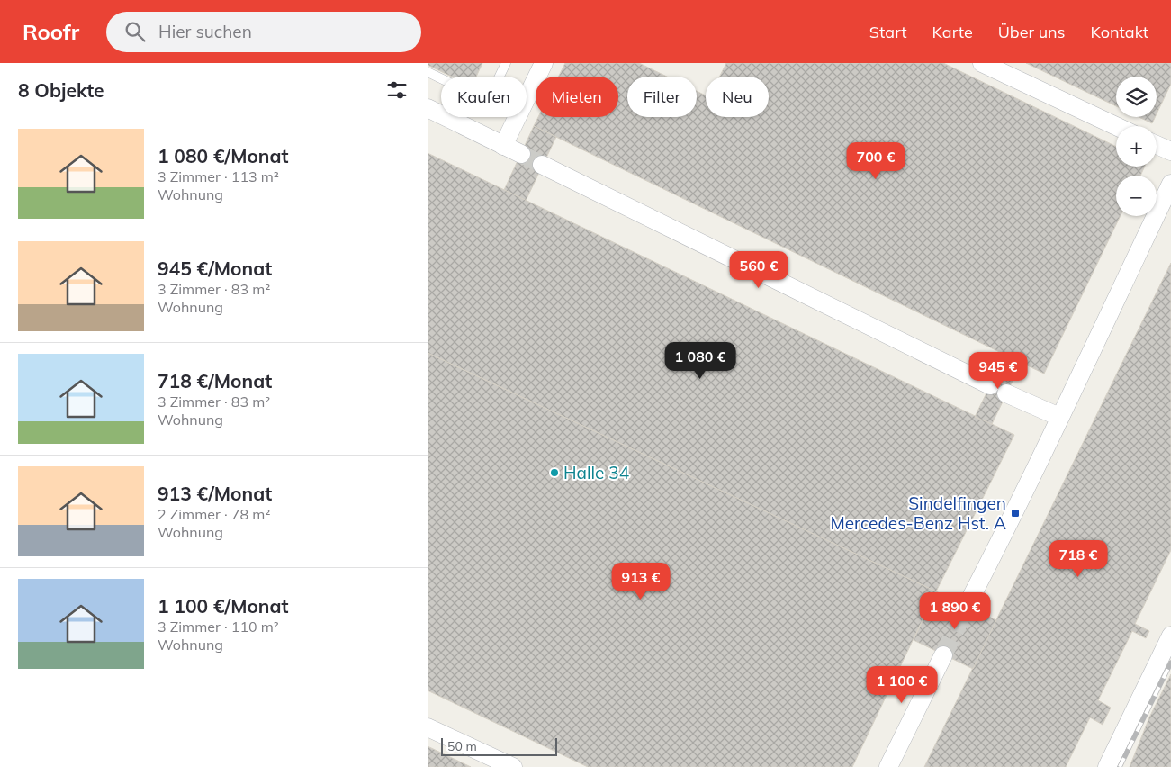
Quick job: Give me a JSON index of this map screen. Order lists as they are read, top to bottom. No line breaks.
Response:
{"places":{"other":["Halle 34"],"transit":["Sindelfingen Mercedes-Benz Hst. A"]},"scale_bar":"50 m","page":{"header":"Roofr","search":"Hier suchen","nav":["Start","Karte","Über uns","Kontakt"],"heading":"8 Objekte","map_buttons":["+","−"],"chip":["Kaufen","Mieten","Filter","Neu"],"list":[{"name":"1 080 €/Monat","note":"3 Zimmer · 113 m² · Wohnung"},{"name":"945 €/Monat","note":"3 Zimmer · 83 m² · Wohnung"},{"name":"718 €/Monat","note":"3 Zimmer · 83 m² · Wohnung"},{"name":"913 €/Monat","note":"2 Zimmer · 78 m² · Wohnung"},{"name":"1 100 €/Monat","note":"3 Zimmer · 110 m² · Wohnung"}],"price":["700 €","560 €","1 080 €","945 €","718 €","913 €","1 890 €","1 100 €"],"scale":"50 m"}}
